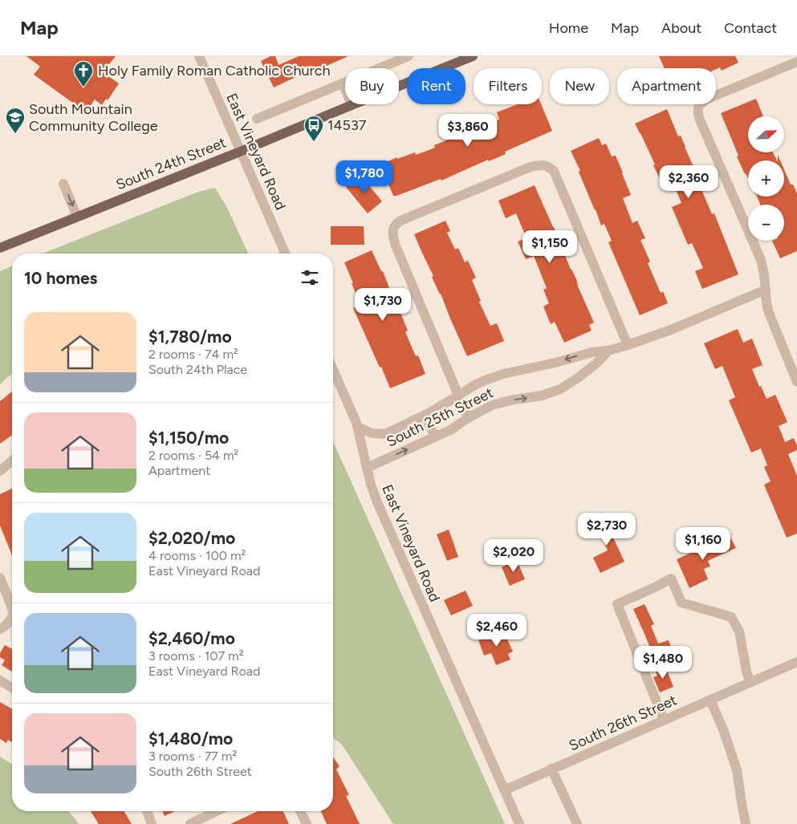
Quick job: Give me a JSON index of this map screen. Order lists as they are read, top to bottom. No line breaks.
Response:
{"streets":{"main road":["South 24th Street"],"street":["East Vineyard Road","South 25th Street","South 26th Street"]},"crossings":[["East Vineyard Road","South 24th Street"],["East Vineyard Road","South 25th Street"],["East Vineyard Road","South 26th Street"]],"places":{"church":["Holy Family Roman Catholic Church"],"school or university":["South Mountain Community College"],"bus stop":["14537"]},"north":"top right","page":{"header":"Map","nav":["Home","Map","About","Contact"],"chip":["Buy","Rent","Filters","New","Apartment"],"price":["$3,860","$1,780","$2,360","$1,150","$1,730","$2,730","$1,160","$2,020","$2,460","$1,480"],"map_buttons":["+","−"],"heading":"10 homes","list":[{"name":"$1,780/mo","note":"2 rooms · 74 m² · South 24th Place"},{"name":"$1,150/mo","note":"2 rooms · 54 m² · Apartment"},{"name":"$2,020/mo","note":"4 rooms · 100 m² · East Vineyard Road"},{"name":"$2,460/mo","note":"3 rooms · 107 m² · East Vineyard Road"},{"name":"$1,480/mo","note":"3 rooms · 77 m² · South 26th Street"}]}}
